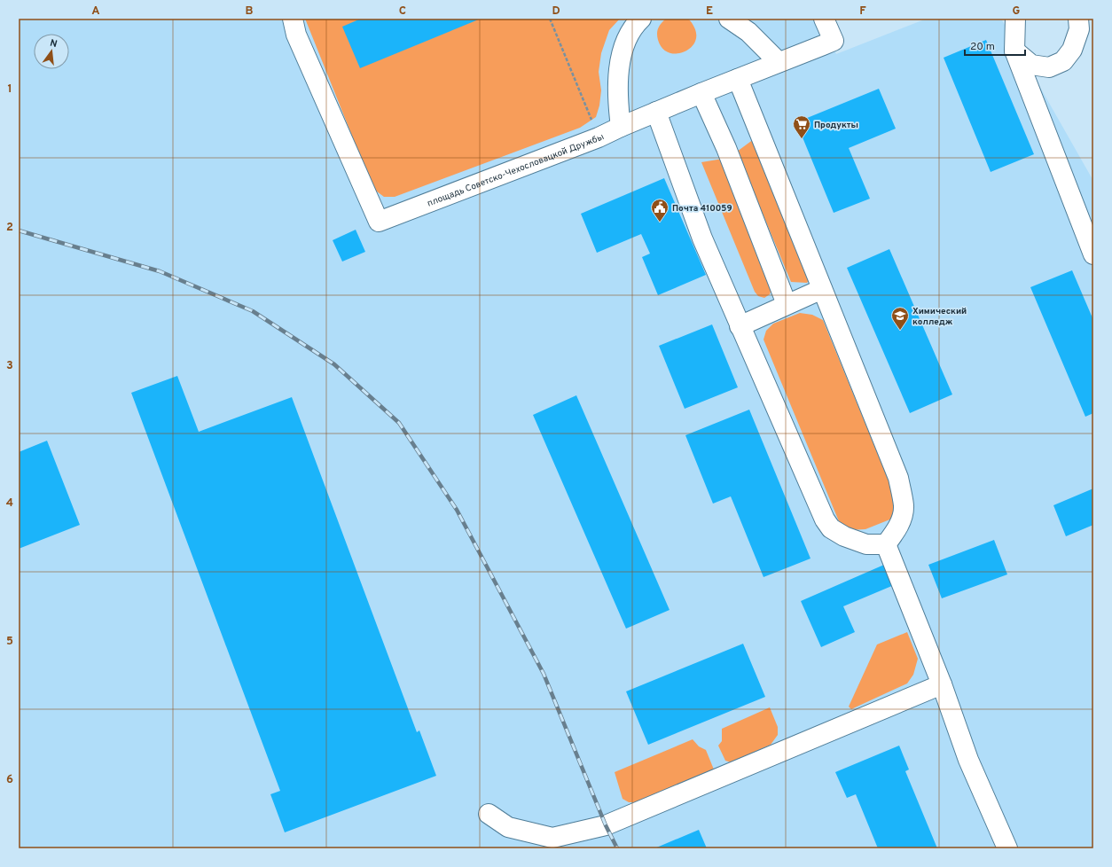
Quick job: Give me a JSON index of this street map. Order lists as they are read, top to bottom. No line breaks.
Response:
{"streets":{"lane":["площадь Советско-Чехословацкой Дружбы"]},"places":{"supermarket":["Продукты"],"public building":["Почта 410059"],"school or university":["Химический колледж"]},"scale_bar":"20 m","north":"top","grid":{"columns":["A","B","C","D","E","F","G"],"rows":["1","2","3","4","5","6"]}}
